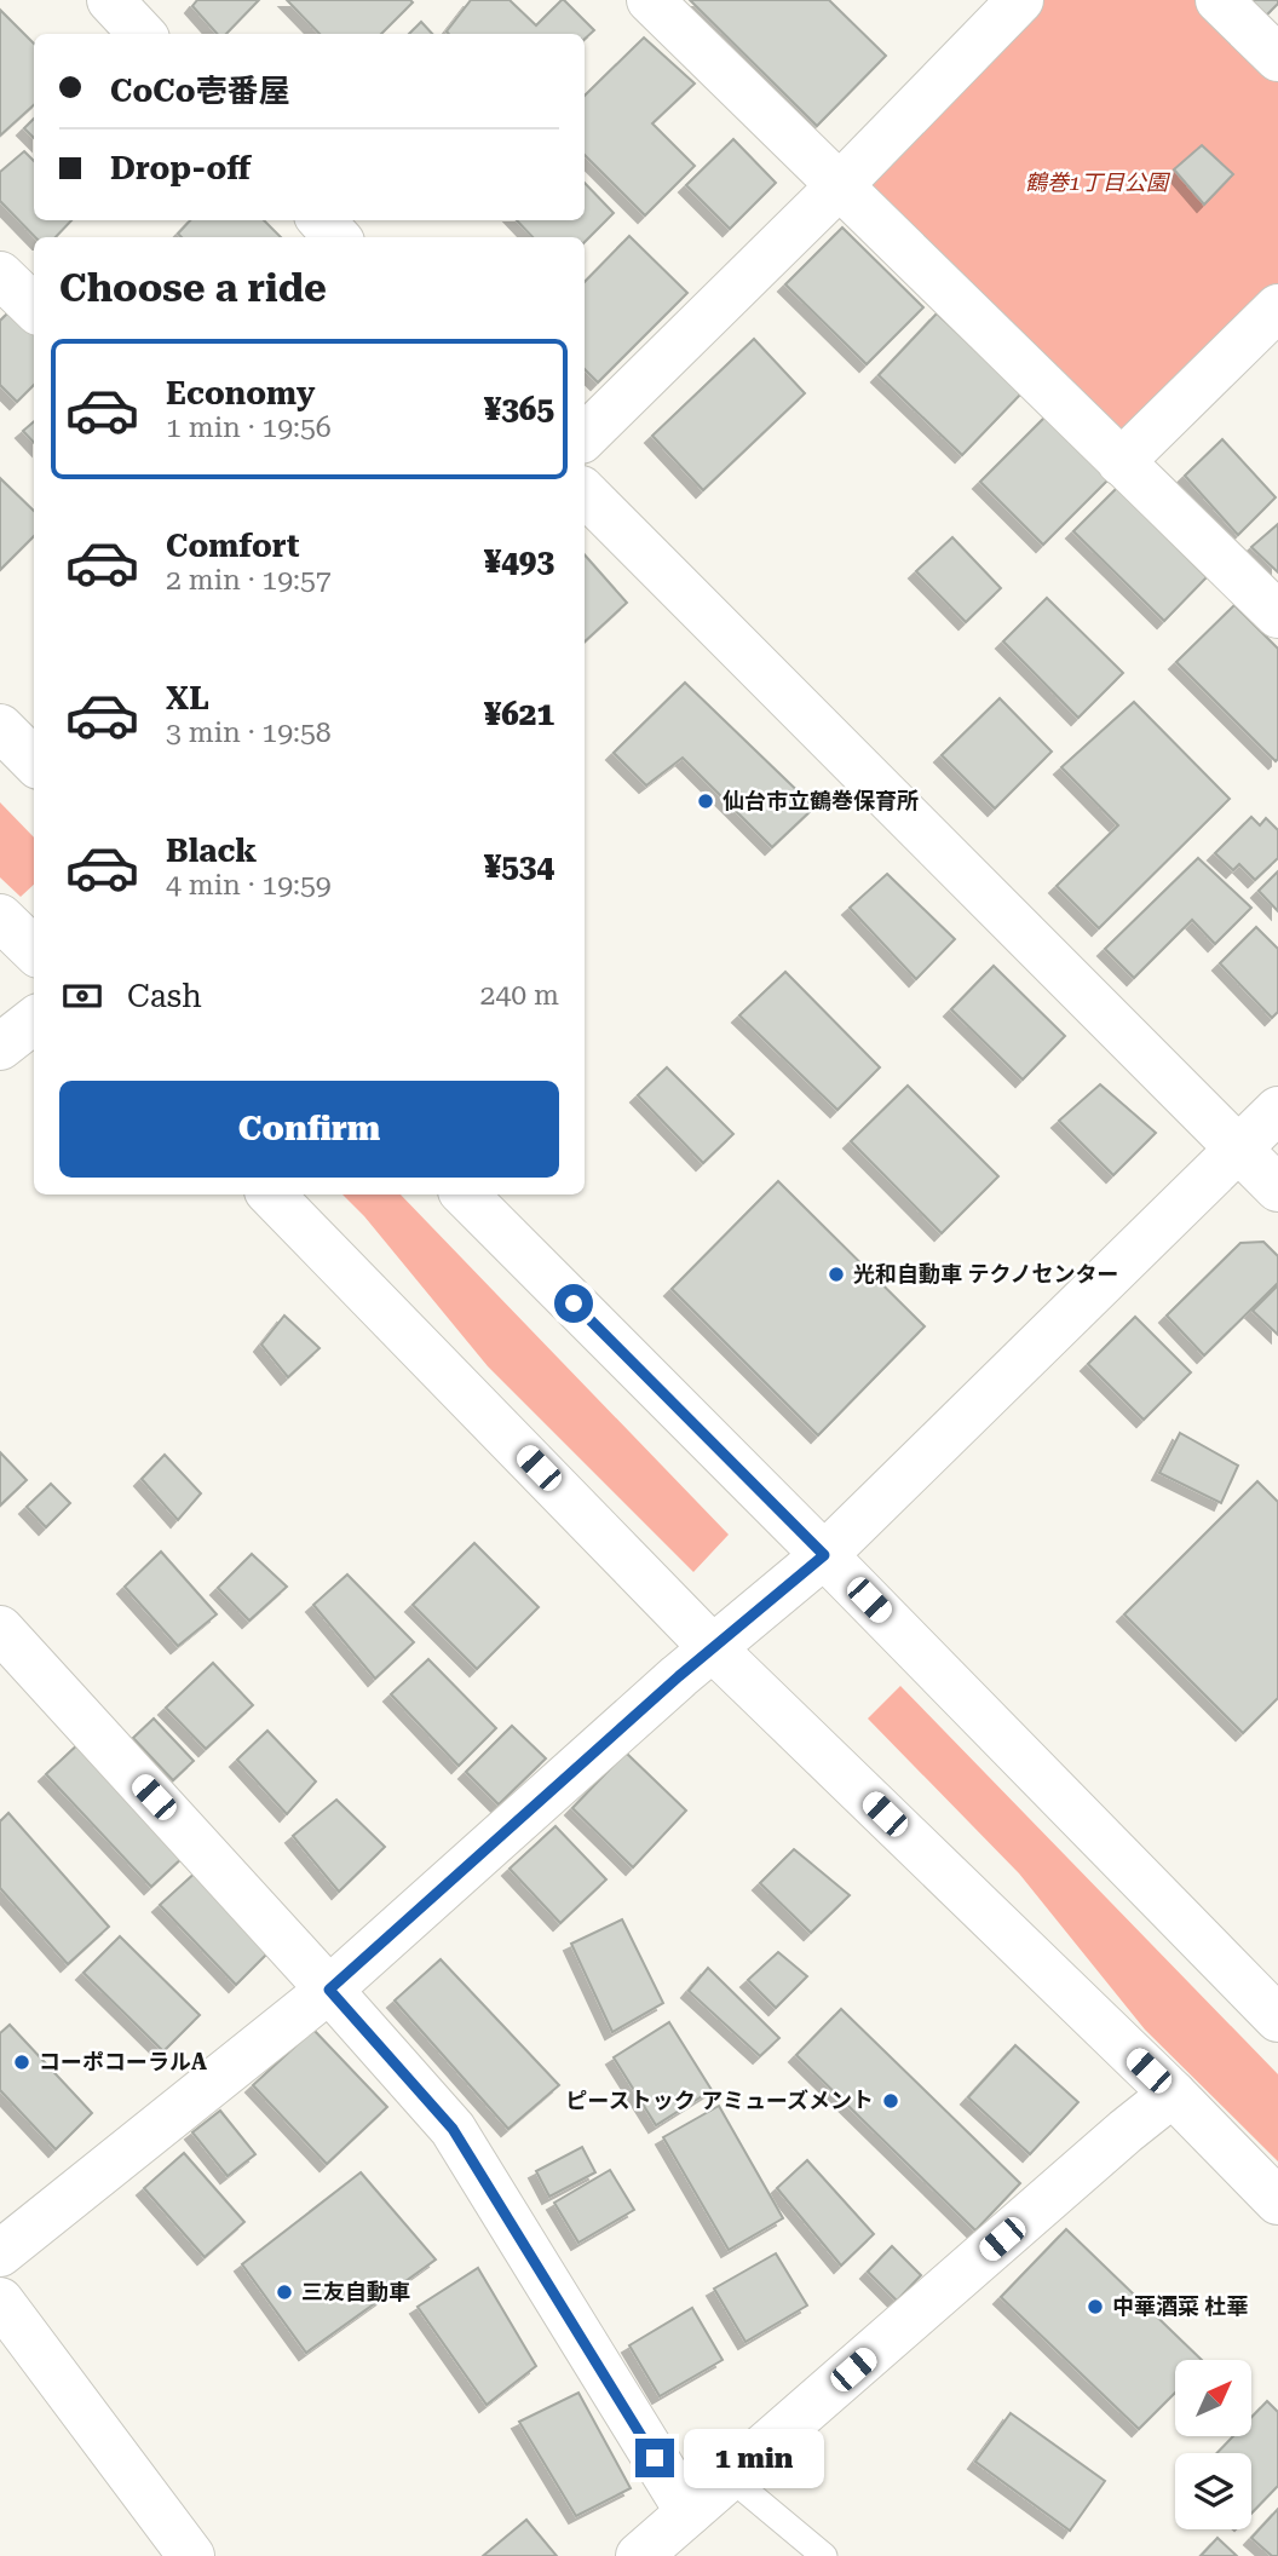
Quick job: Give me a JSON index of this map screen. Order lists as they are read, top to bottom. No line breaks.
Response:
{"parks":["鶴巻1丁目公園"],"places":["仙台市立鶴巻保育所","光和自動車 テクノセンター","コーポコーラルA","ピーストック アミューズメント","三友自動車","中華酒菜 杜華"],"north":"top right","page":{"banner":["CoCo壱番屋","Drop-off"],"heading":"Choose a ride","list":[{"name":"Economy","note":"1 min · 19:56","value":"¥365"},{"name":"Comfort","note":"2 min · 19:57","value":"¥493"},{"name":"XL","note":"3 min · 19:58","value":"¥621"},{"name":"Black","note":"4 min · 19:59","value":"¥534"}],"pay":["Cash","240 m"],"buttons":"Confirm","bubble":"1 min"}}
